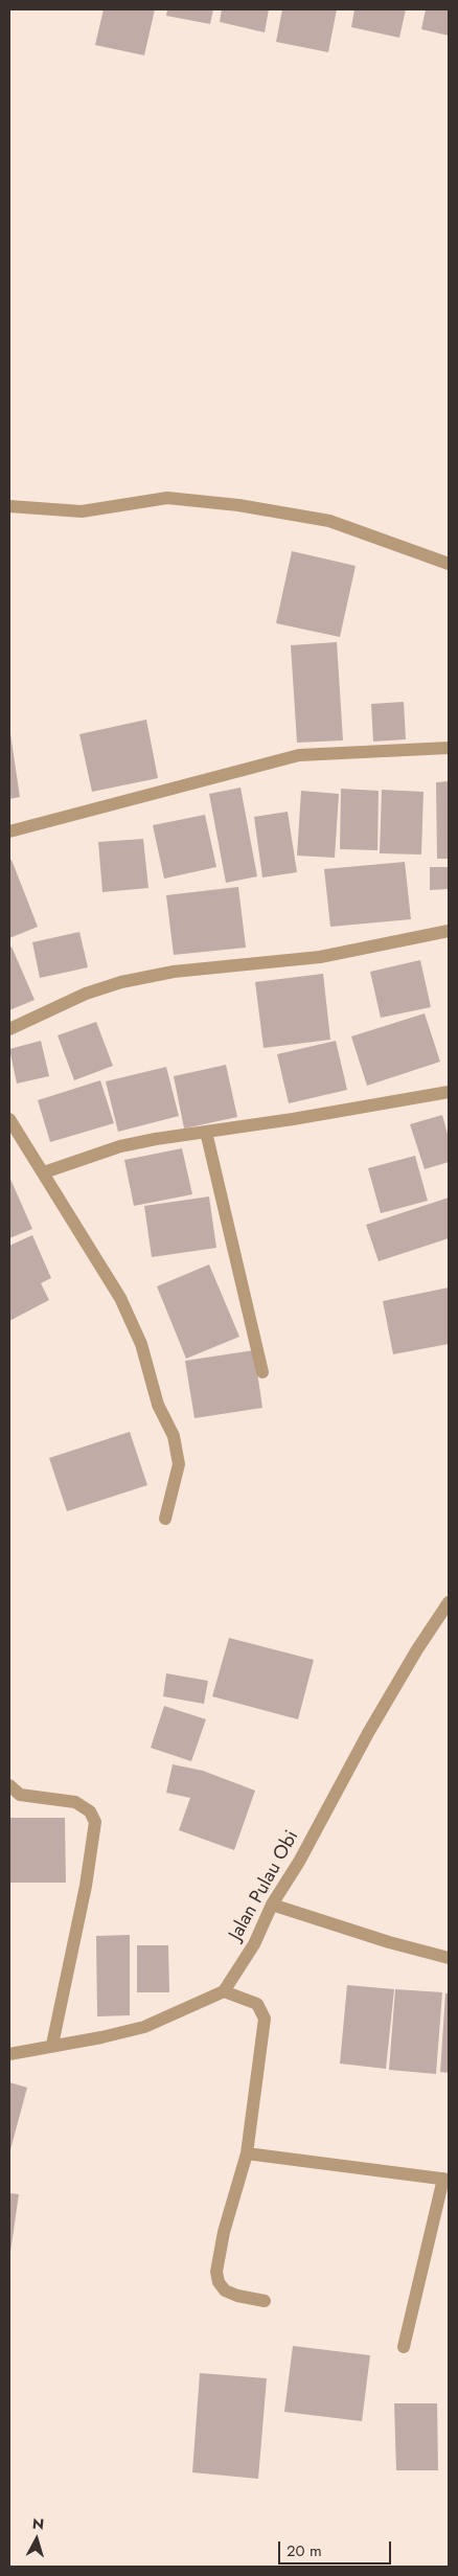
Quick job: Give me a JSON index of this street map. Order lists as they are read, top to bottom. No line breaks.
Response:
{"streets":{"street":["Jalan Pulau Obi"]},"scale_bar":"20 m","north":"top"}
